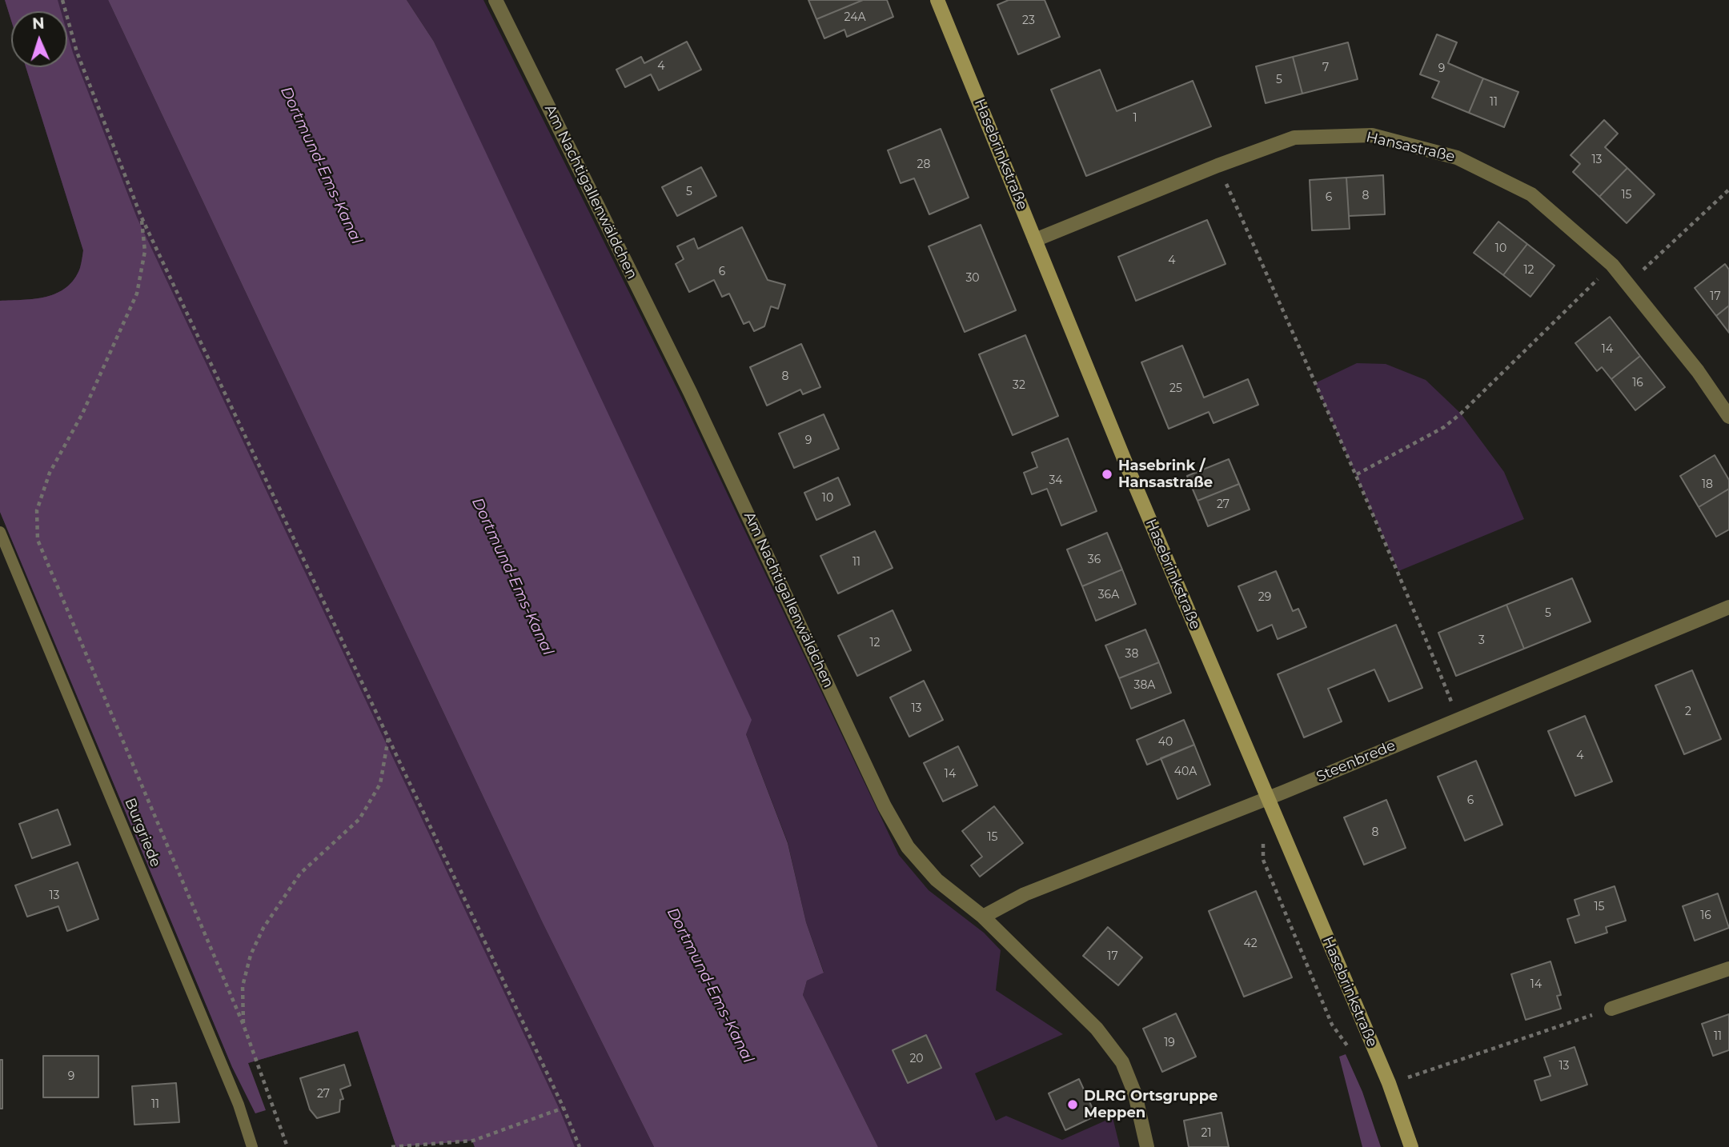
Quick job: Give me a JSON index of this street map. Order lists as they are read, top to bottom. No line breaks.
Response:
{"streets":{"street":["Hansastraße","Hasebrinkstraße","Am Nachtigallenwäldchen","Steenbrede"],"lane":["Burgriede"]},"crossings":[["Hansastraße","Hasebrinkstraße"],["Hasebrinkstraße","Steenbrede"],["Am Nachtigallenwäldchen","Steenbrede"]],"water":["Dortmund-Ems-Kanal"],"places":["Hasebrink / Hansastraße","DLRG Ortsgruppe Meppen"],"house_numbers":["24A","23","4","7","9","5","11","1","13","28","5","15","8","6","10","4","12","6","30","17","14","8","16","32","25","9","34","18","10","27","36","11","36A","29","5","3","12","38","38A","13","2","40","4","40A","14","6","8","15","13","15","16","42","17","14","11","19","20","13","9","27","11","21"],"north":"top"}
